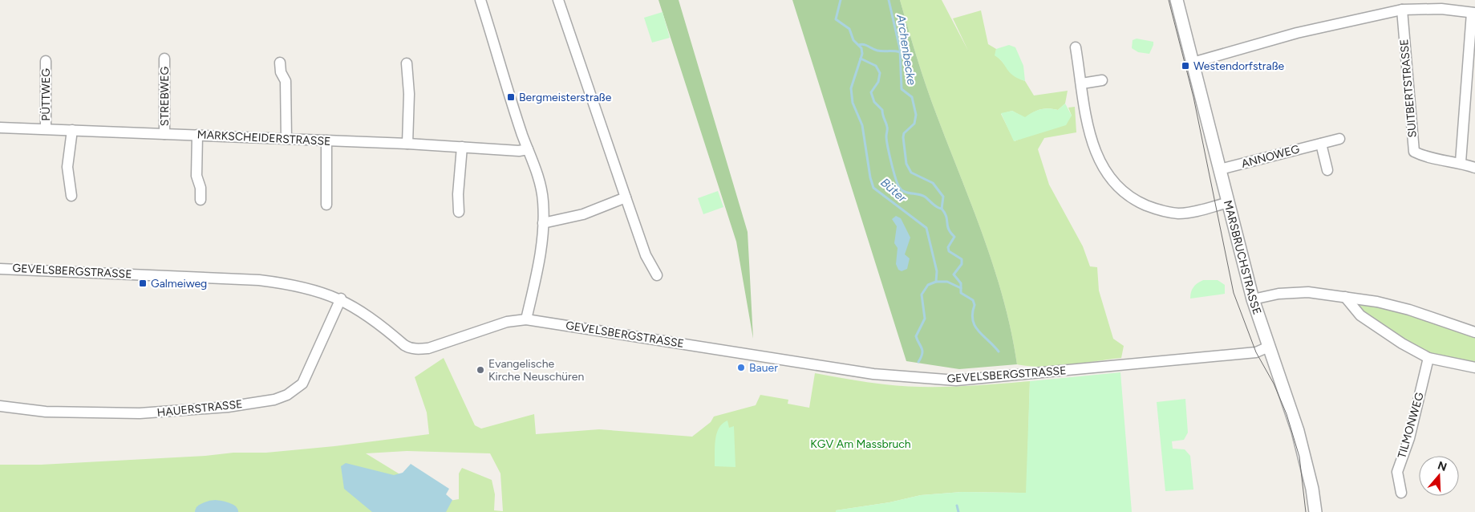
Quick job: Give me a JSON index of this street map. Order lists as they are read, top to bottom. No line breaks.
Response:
{"streets":{"street":["SUITBERTSTRASSE","PÜTTWEG","STREBWEG","MARKSCHEIDERSTRASSE","ANNOWEG","MARSBRUCHSTRASSE","GEVELSBERGSTRASSE","HAUERSTRASSE","TILMONWEG"]},"crossings":[["PÜTTWEG","MARKSCHEIDERSTRASSE"],["STREBWEG","MARKSCHEIDERSTRASSE"],["ANNOWEG","MARSBRUCHSTRASSE"],["MARSBRUCHSTRASSE","GEVELSBERGSTRASSE"],["GEVELSBERGSTRASSE","HAUERSTRASSE"]],"water":["Archenbecke","Büter"],"parks":["KGV Am Massbruch"],"places":{"transit":["Westendorfstraße","Bergmeisterstraße","Galmeiweg"],"other":["Bauer","Evangelische Kirche Neuschüren"]},"north":"top"}
